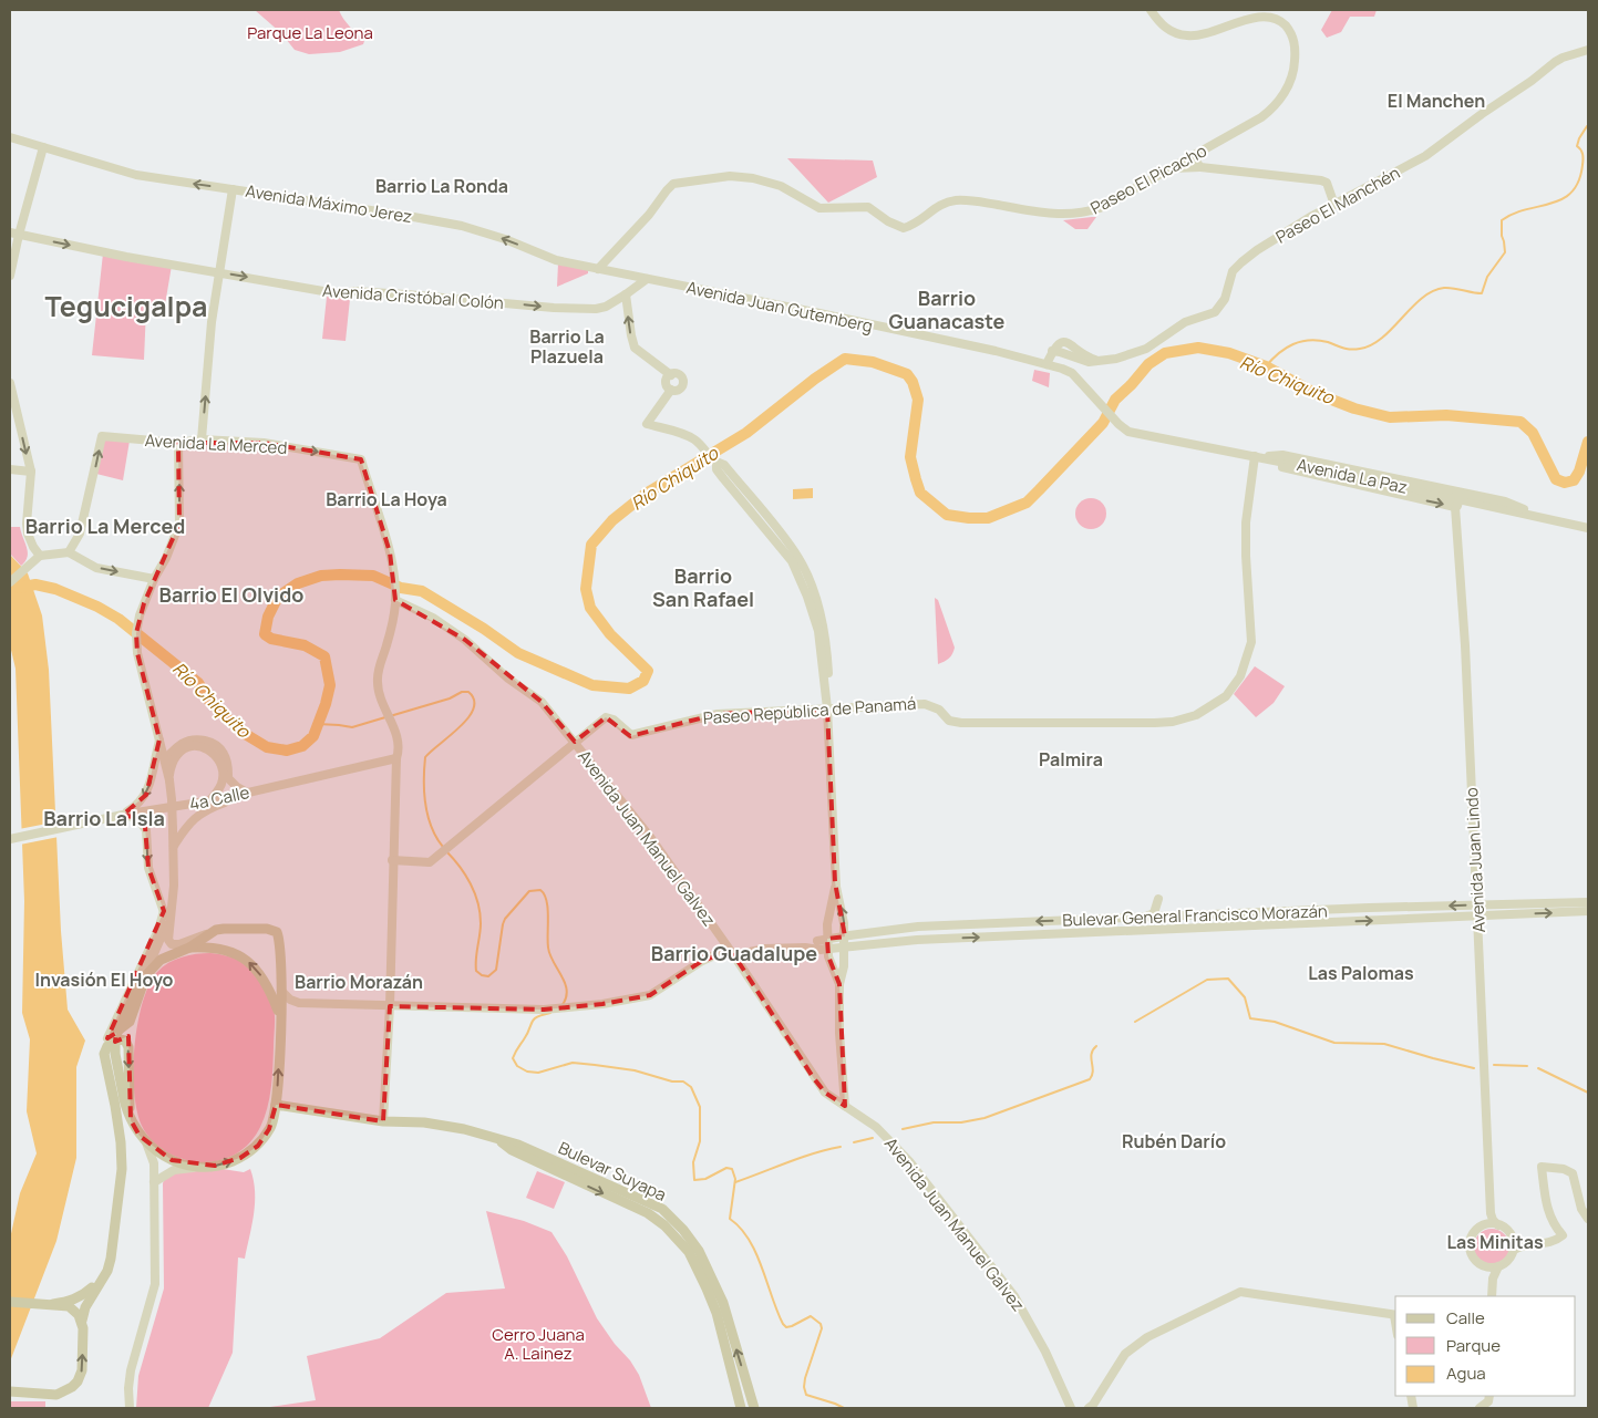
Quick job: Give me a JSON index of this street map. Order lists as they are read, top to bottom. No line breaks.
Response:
{"streets":{"main road":["Bulevar Suyapa"],"street":["Paseo El Picacho","Avenida Máximo Jerez","Paseo El Manchén","Avenida Cristóbal Colón","Avenida Juan Gutemberg","Avenida La Merced","Avenida La Paz","Paseo República de Panamá","4a Calle","Avenida Juan Manuel Galvez","Avenida Juan Lindo","Bulevar General Francisco Morazán"]},"crossings":[["Paseo El Picacho","Avenida Máximo Jerez"],["Avenida Máximo Jerez","Avenida Cristóbal Colón"],["Avenida Máximo Jerez","Avenida Juan Gutemberg"],["Avenida Cristóbal Colón","Avenida Juan Gutemberg"],["Avenida Juan Gutemberg","Avenida La Paz"],["Avenida La Merced","Avenida Juan Manuel Galvez"],["Avenida La Paz","Paseo República de Panamá"],["Paseo República de Panamá","Avenida Juan Manuel Galvez"],["Avenida Juan Manuel Galvez","Bulevar General Francisco Morazán"],["Avenida Juan Lindo","Bulevar General Francisco Morazán"]],"one_way":["Avenida Máximo Jerez","Avenida Cristóbal Colón"],"districts":["El Manchen","Barrio La Ronda","Barrio Guanacaste","Tegucigalpa","Barrio La Plazuela","Barrio La Hoya","Barrio La Merced","Barrio San Rafael","Barrio El Olvido","Palmira","Barrio La Isla","Barrio Guadalupe","Las Palomas","Invasión El Hoyo","Barrio Morazán","Rubén Darío","Las Minitas"],"water":["Río Chiquito"],"parks":["Parque La Leona","Cerro Juana A. Lainez"],"legend":["Calle","Parque","Agua"]}
